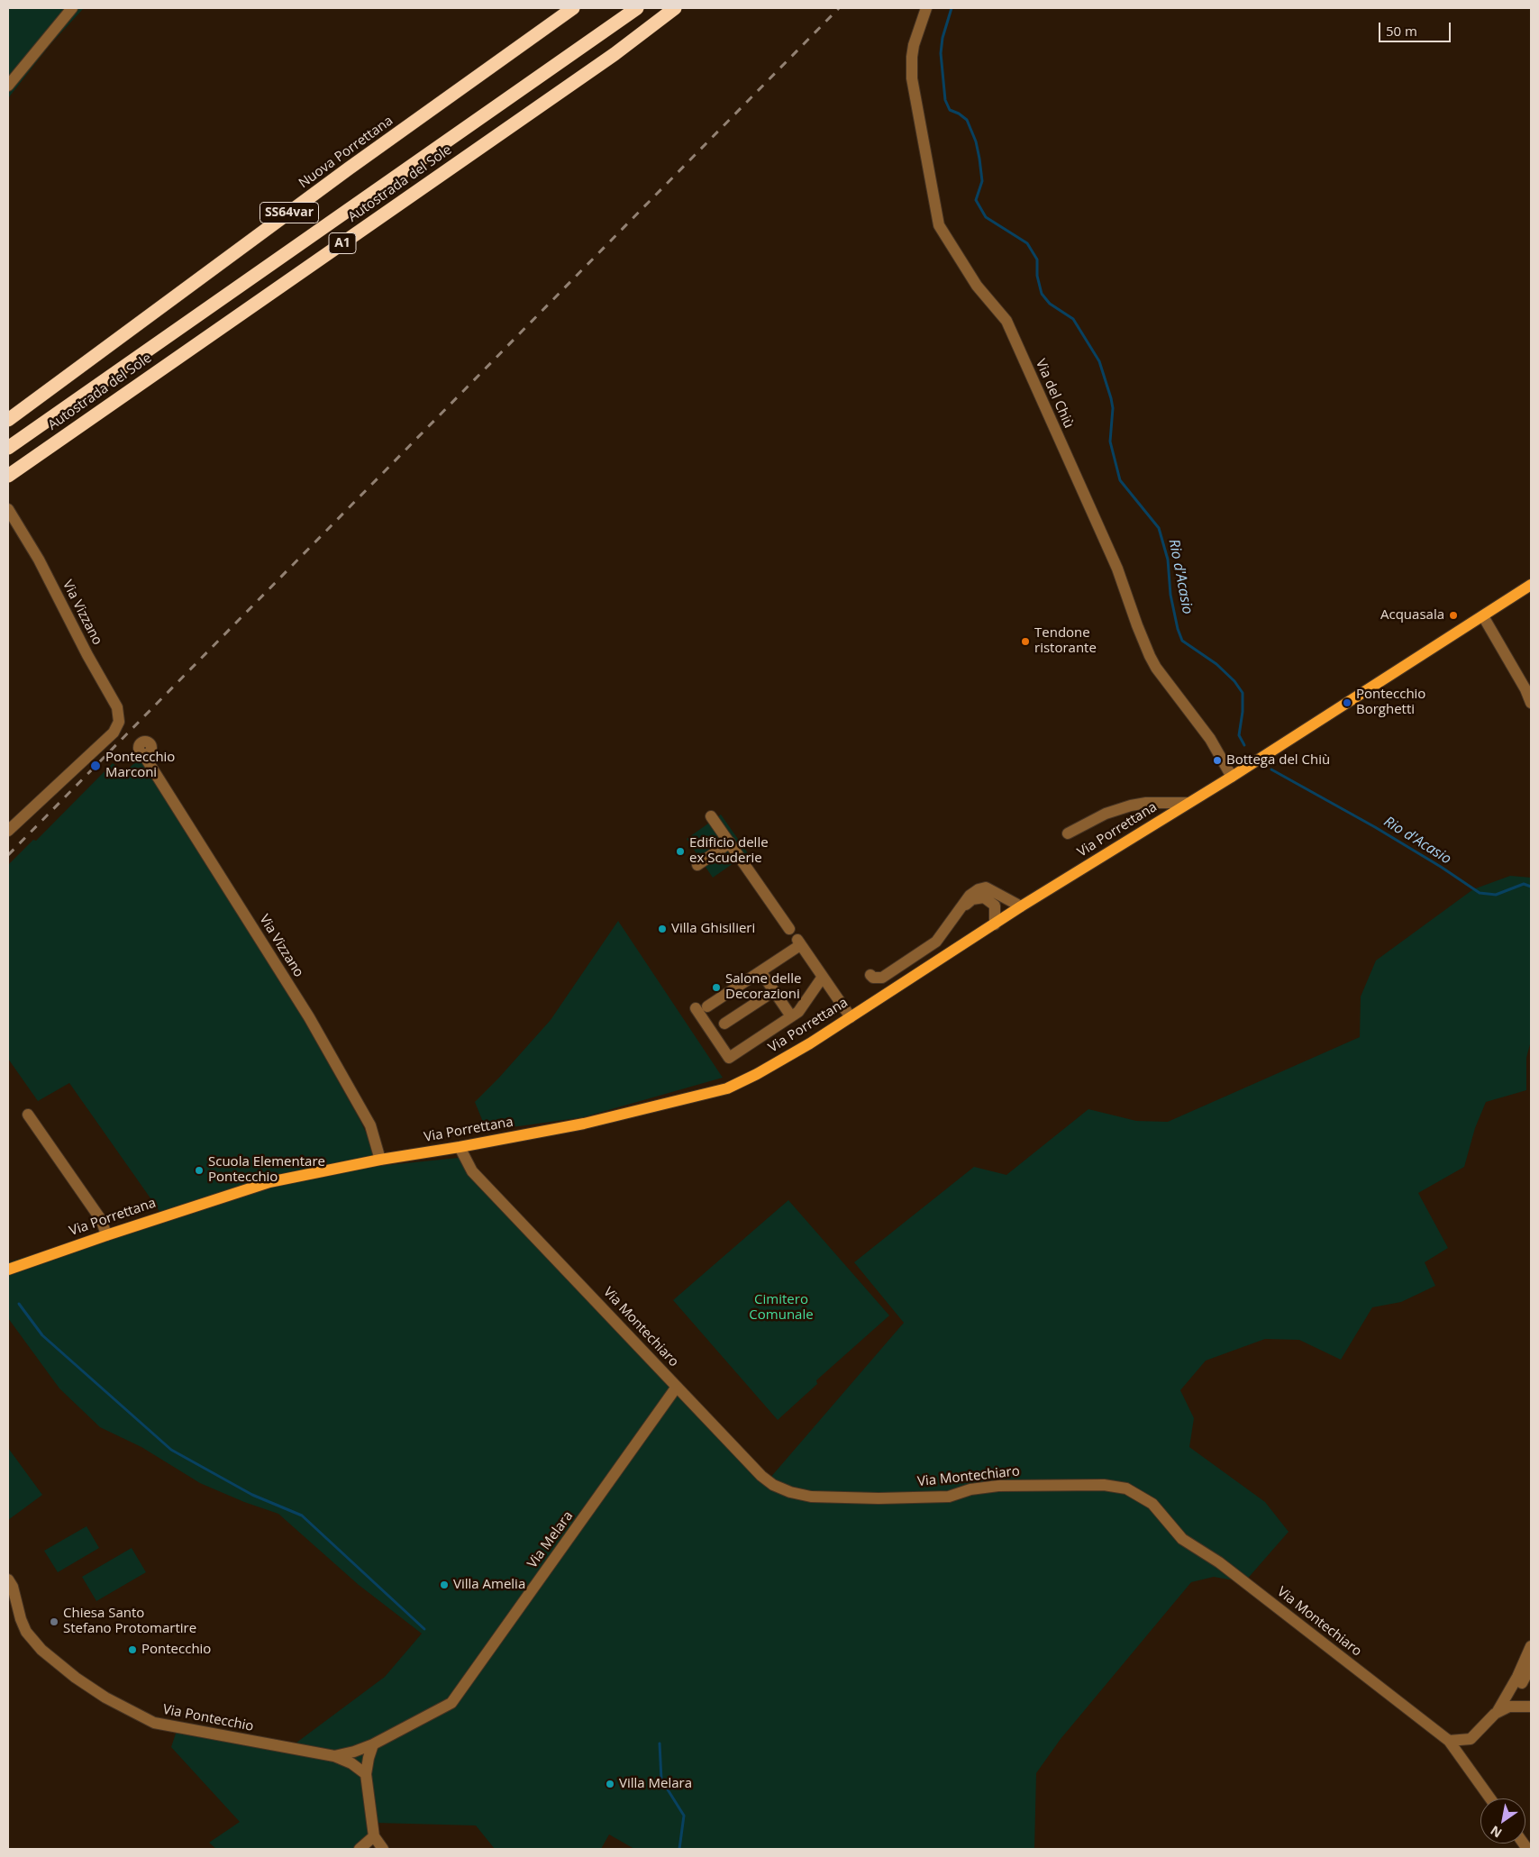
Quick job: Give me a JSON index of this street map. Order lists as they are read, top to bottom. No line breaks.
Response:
{"streets":{"highway":["Nuova Porrettana","Autostrada del Sole","SS64var","A1"],"main road":["Via Porrettana"],"street":["Via del Chiù","Via Vizzano","Via Montechiaro","Via Melara","Via Pontecchio"]},"crossings":[["Via del Chiù","Via Porrettana"],["Via Vizzano","Via Porrettana"],["Via Porrettana","Via Montechiaro"],["Via Montechiaro","Via Melara"],["Via Melara","Via Pontecchio"]],"water":["Rio d'Acasio"],"parks":["Cimitero Comunale"],"places":["Acquasala","Tendone ristorante","Pontecchio Borghetti","Bottega del Chiù","Pontecchio Marconi","Edificio delle ex Scuderie","Villa Ghisilieri","Salone delle Decorazioni","Scuola Elementare Pontecchio","Villa Amelia","Chiesa Santo Stefano Protomartire","Pontecchio","Villa Melara"],"scale_bar":"50 m","north":"bottom left"}
